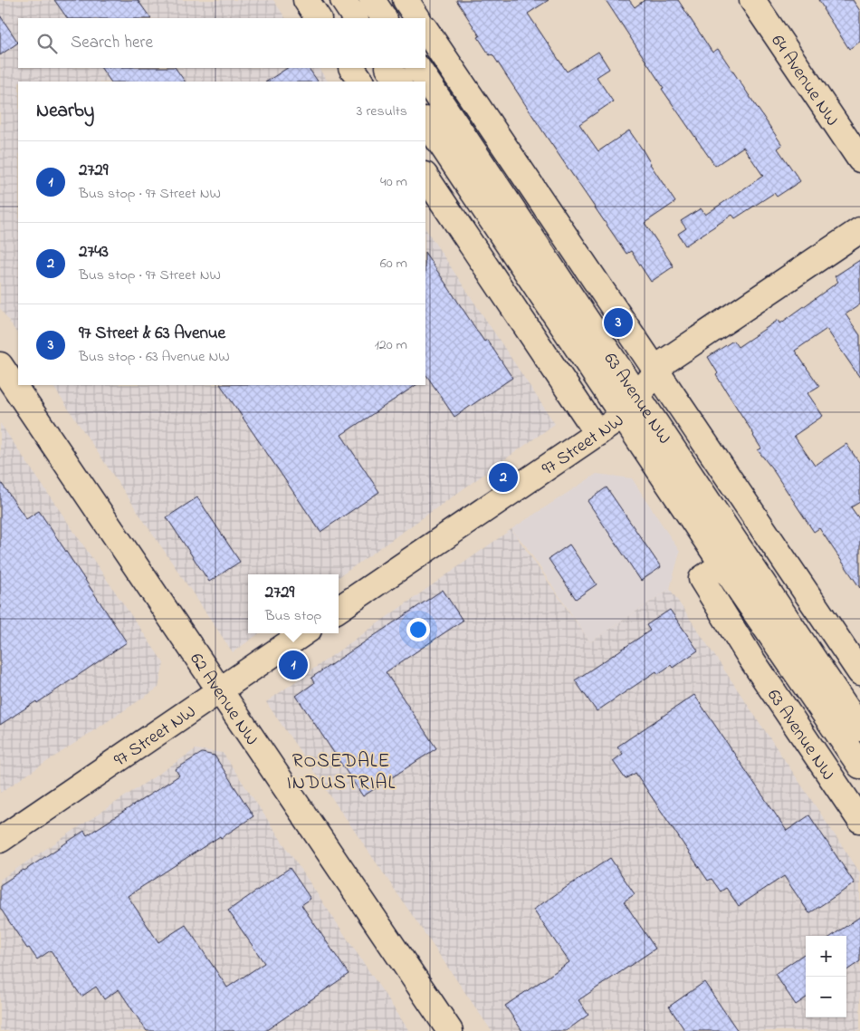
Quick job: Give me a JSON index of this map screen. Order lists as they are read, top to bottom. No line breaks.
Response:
{"streets":{"street":["64 Avenue NW","63 Avenue NW","97 Street NW","62 Avenue NW"]},"crossings":[["63 Avenue NW","97 Street NW"],["97 Street NW","62 Avenue NW"]],"districts":["ROSEDALE INDUSTRIAL"],"page":{"search":"Search here","heading":["Nearby","3 results"],"list":[{"mark":"1","name":"2729","note":"Bus stop · 97 Street NW","value":"40 m"},{"mark":"2","name":"2743","note":"Bus stop · 97 Street NW","value":"60 m"},{"mark":"3","name":"97 Street & 63 Avenue","note":"Bus stop · 63 Avenue NW","value":"120 m"}],"pins":["3","2","1"],"popup":["2729","Bus stop"],"map_buttons":["+","−"]}}
